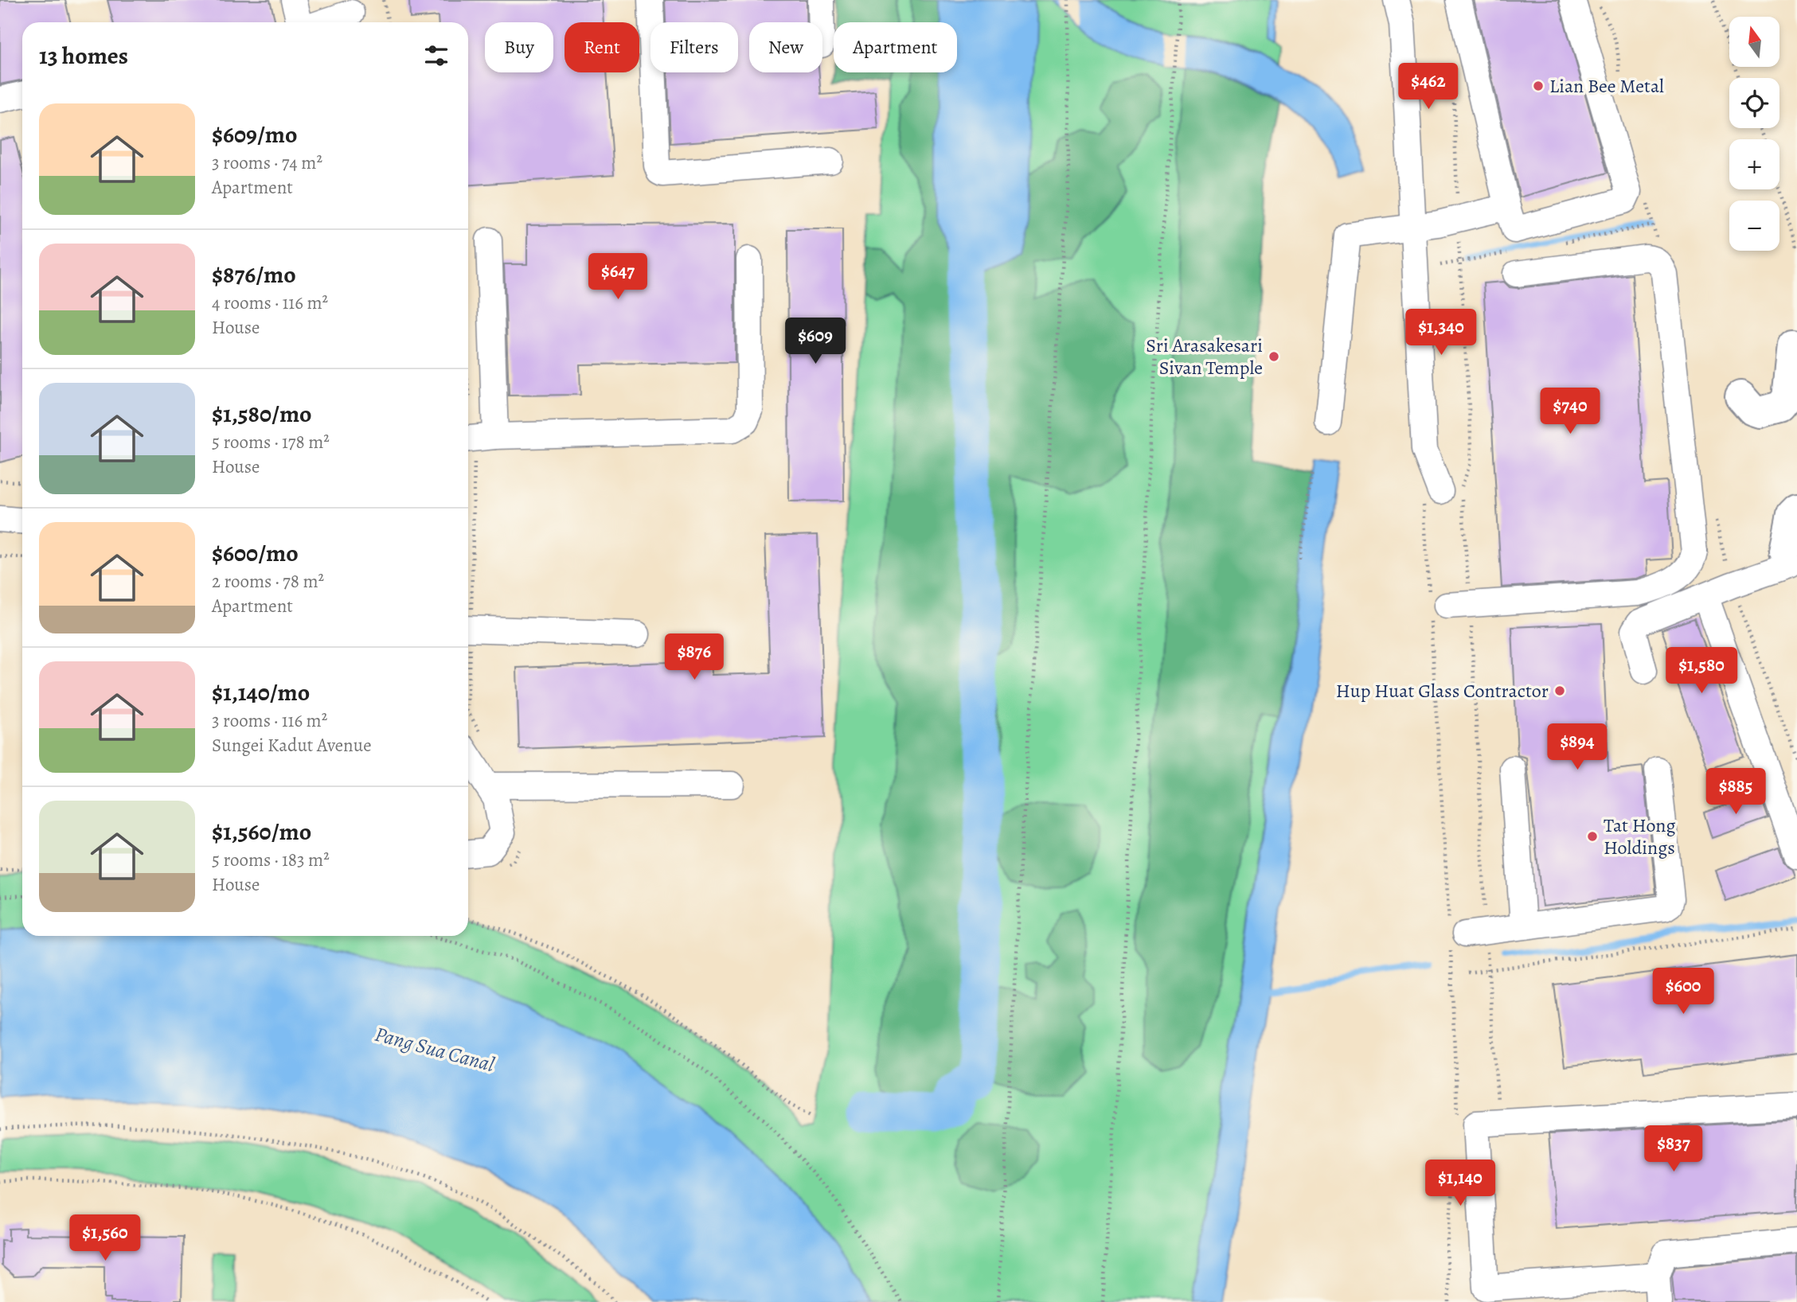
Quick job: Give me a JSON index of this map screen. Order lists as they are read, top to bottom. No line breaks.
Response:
{"water":["Pang Sua Canal"],"places":["Lian Bee Metal","Sri Arasakesari Sivan Temple","Hup Huat Glass Contractor","Tat Hong Holdings"],"north":"top","page":{"map_buttons":["+","−"],"chip":["Buy","Rent","Filters","New","Apartment"],"heading":"13 homes","price":["$462","$647","$1,340","$609","$740","$876","$1,580","$894","$885","$600","$837","$1,140","$1,560"],"list":[{"name":"$609/mo","note":"3 rooms · 74 m² · Apartment"},{"name":"$876/mo","note":"4 rooms · 116 m² · House"},{"name":"$1,580/mo","note":"5 rooms · 178 m² · House"},{"name":"$600/mo","note":"2 rooms · 78 m² · Apartment"},{"name":"$1,140/mo","note":"3 rooms · 116 m² · Sungei Kadut Avenue"},{"name":"$1,560/mo","note":"5 rooms · 183 m² · House"}]}}
